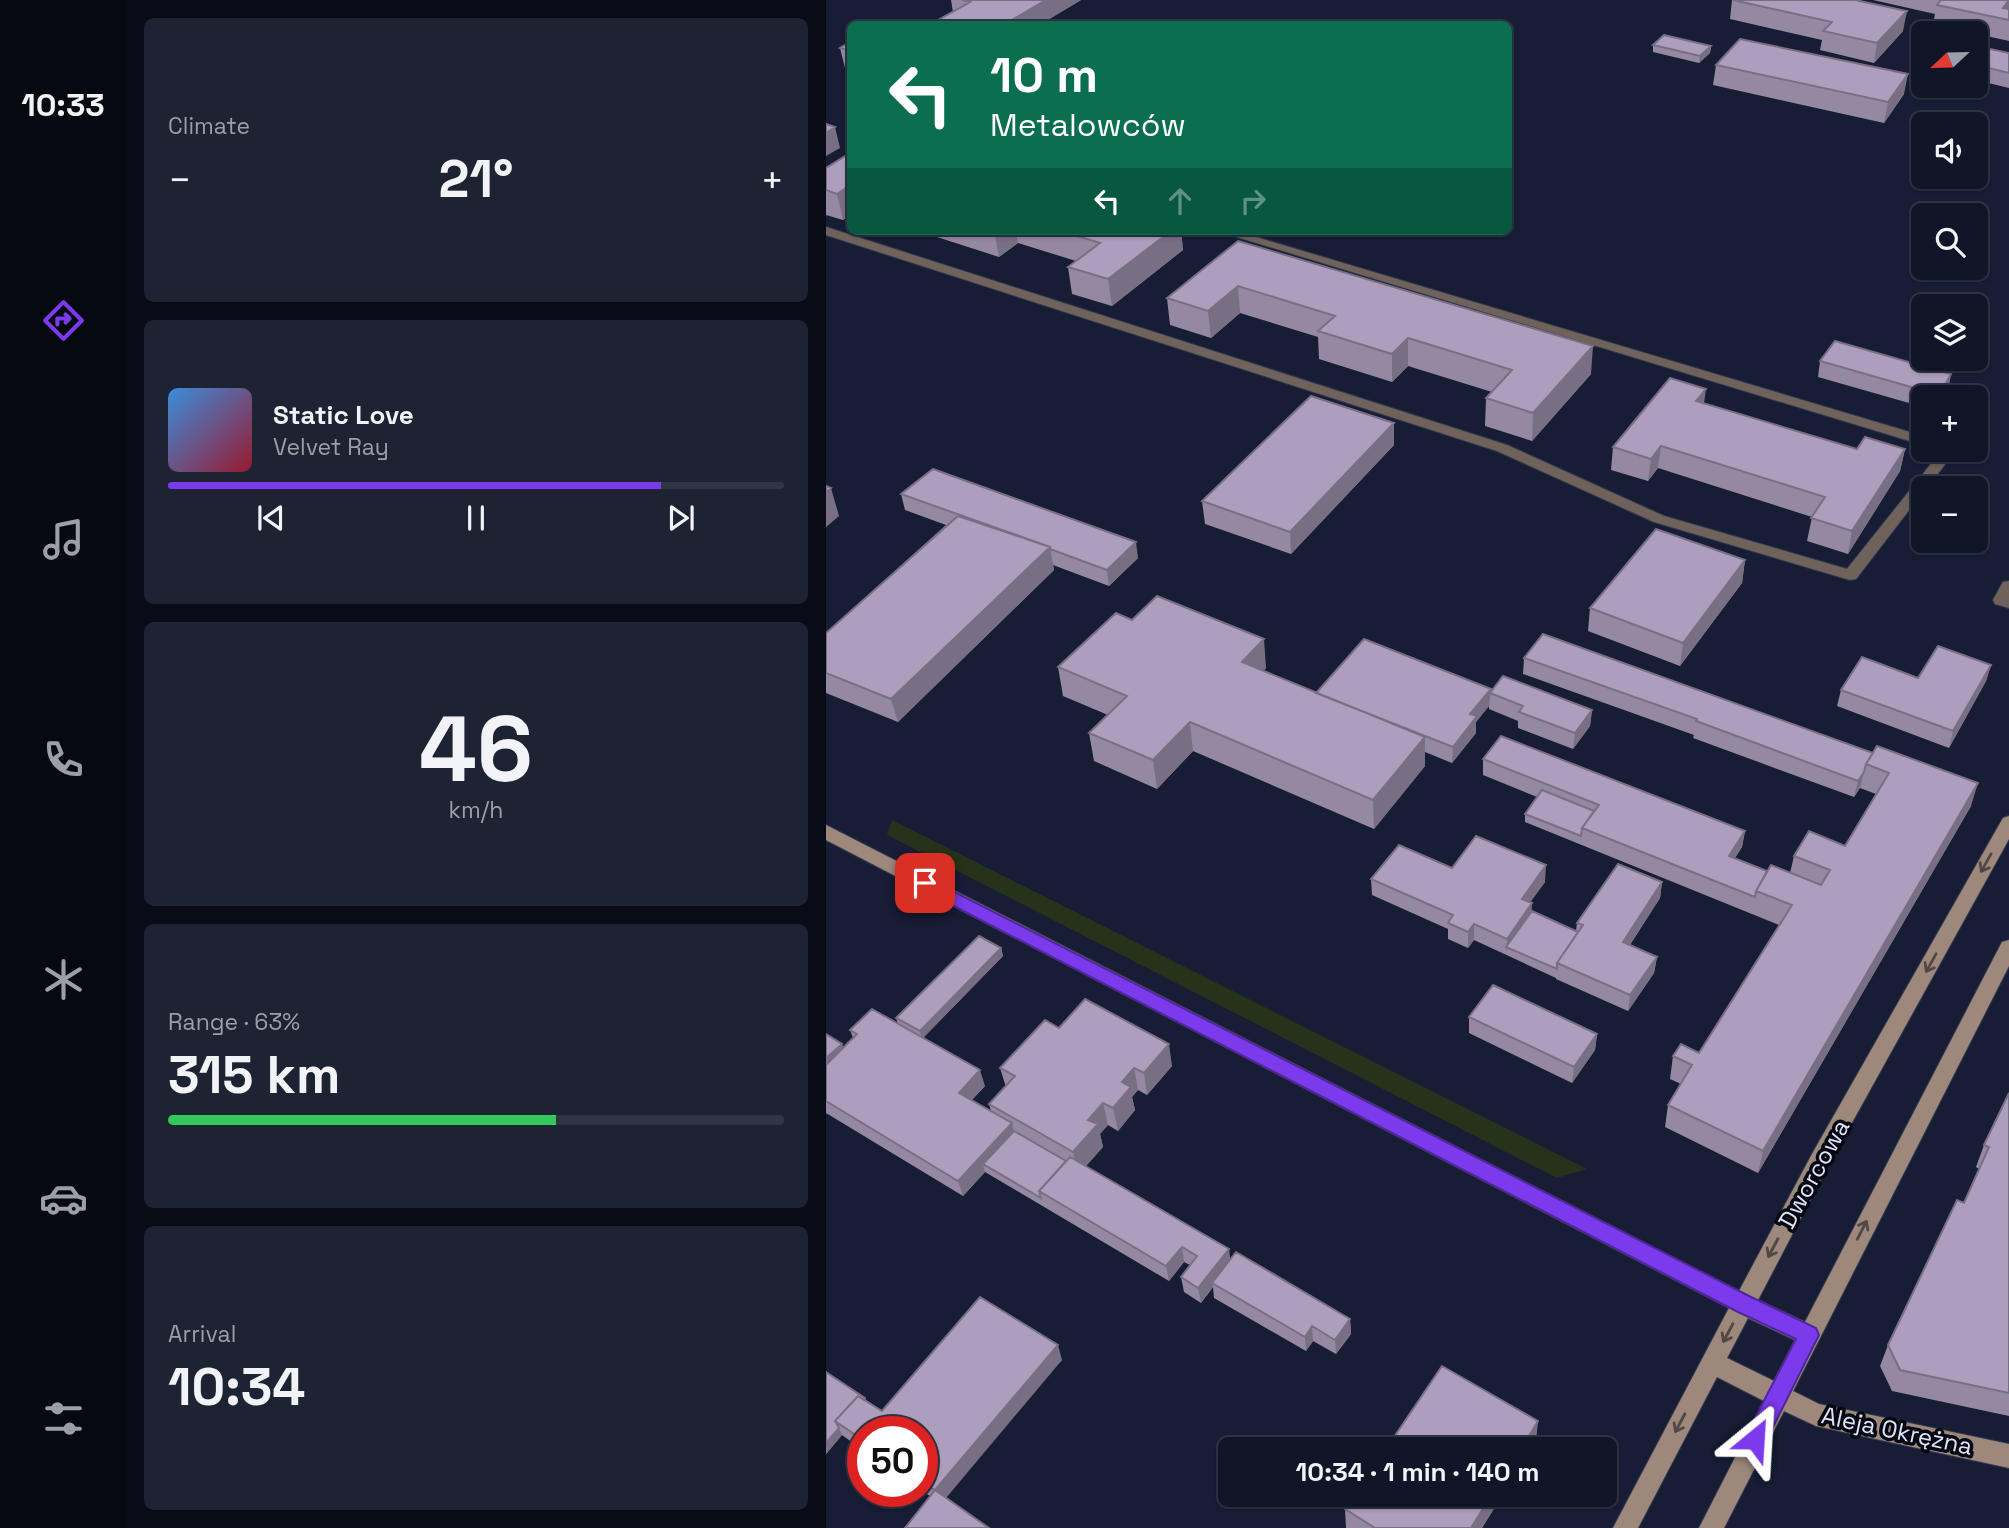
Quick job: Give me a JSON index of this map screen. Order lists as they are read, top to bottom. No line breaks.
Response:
{"streets":{"main road":["Dworcowa","Aleja Okrężna"]},"crossings":[["Dworcowa","Aleja Okrężna"]],"north":"left","page":{"tabs":"10:33","tile":["Climate",["46","km/h"],["Range · 63%","315 km"],["Arrival","10:34"]],"map_buttons":["+","−"],"turn":["10 m","Metalowców"],"heat":["−","21°","+"],"song":["Static Love","Velvet Ray"],"limit":"50","trip":"10:34 · 1 min · 140 m"}}
